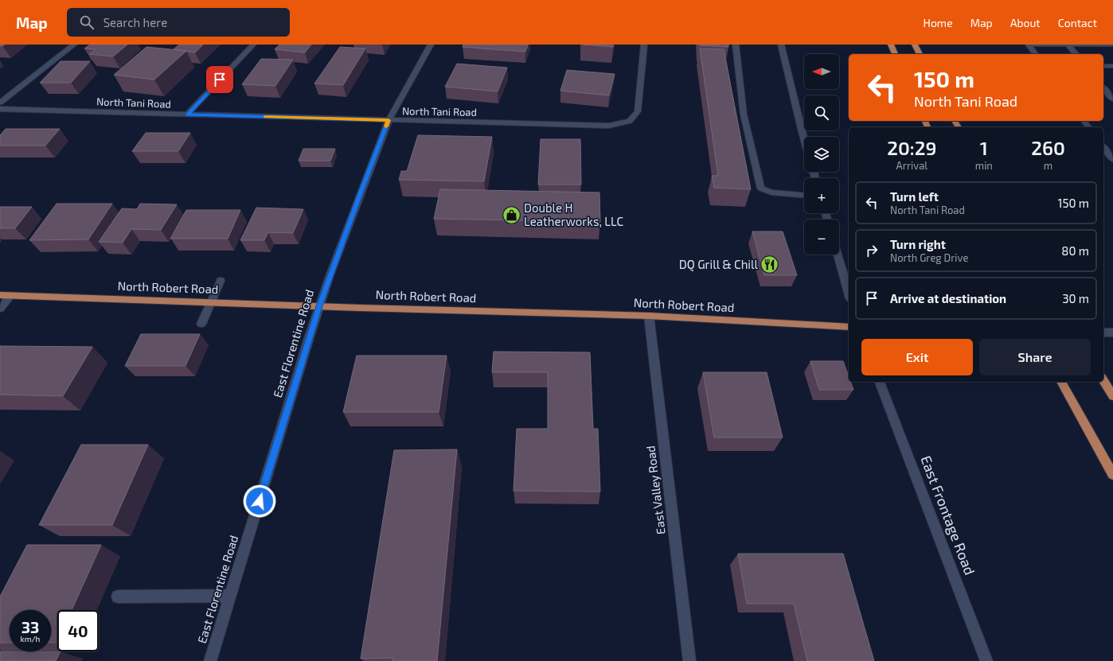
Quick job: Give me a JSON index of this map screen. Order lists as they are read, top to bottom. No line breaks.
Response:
{"streets":{"main road":["North Robert Road"],"street":["North Tani Road","East Florentine Road","East Valley Road","East Frontage Road"]},"crossings":[["North Tani Road","East Florentine Road"],["North Robert Road","East Florentine Road"],["North Robert Road","East Valley Road"]],"places":{"shop":["Double H Leatherworks, LLC"],"restaurant":["DQ Grill & Chill"]},"north":"left","page":{"header":"Map","search":"Search here","nav":["Home","Map","About","Contact"],"map_buttons":["+","−"],"turn":["150 m","North Tani Road"],"eta":["20:29","Arrival","1","min","260","m"],"list":[{"name":"Turn left","note":"North Tani Road","value":"150 m"},{"name":"Turn right","note":"North Greg Drive","value":"80 m"},{"name":"Arrive at destination","value":"30 m"}],"buttons":["Exit","Share"],"speed":"33 km/h","limit":"40"}}
